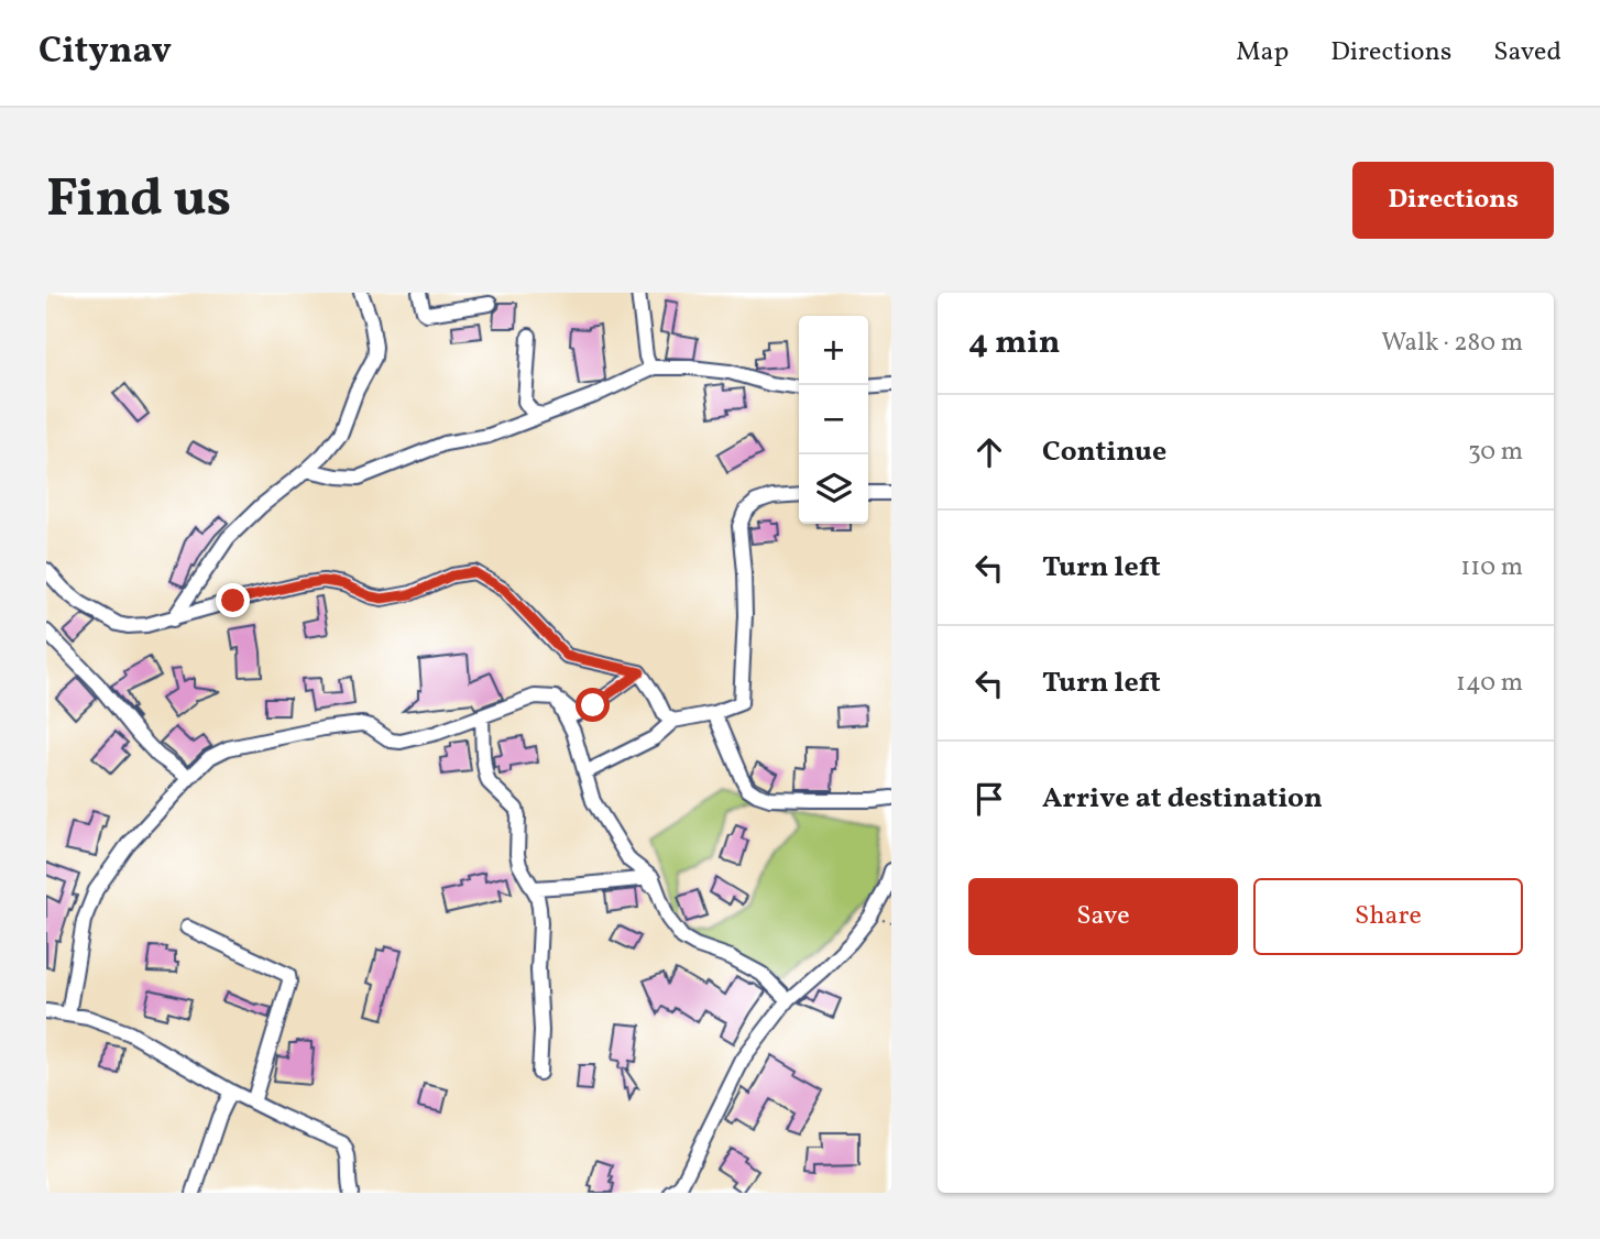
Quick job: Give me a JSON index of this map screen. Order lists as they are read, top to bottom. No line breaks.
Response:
{"page":{"header":"Citynav","nav":["Map","Directions","Saved"],"buttons":["Directions",["Save","Share"]],"title":"Find us","heading":["4 min","Walk · 280 m"],"map_buttons":["+","−"],"list":[["Continue","30 m"],["Turn left","110 m"],["Turn left","140 m"],"Arrive at destination"]}}
